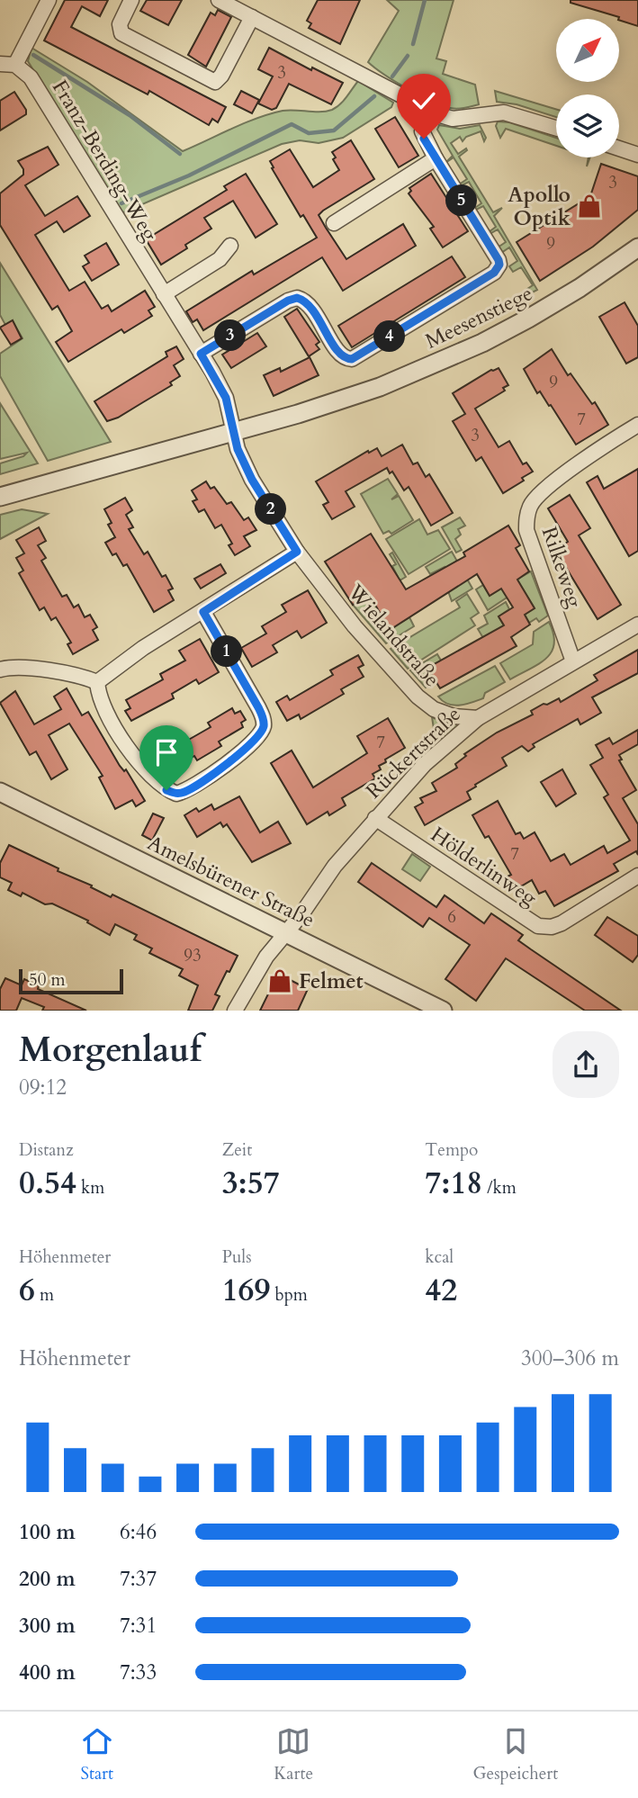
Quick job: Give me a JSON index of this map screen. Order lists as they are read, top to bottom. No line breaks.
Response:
{"streets":{"street":["Franz-Berding-Weg","Meesenstiege","Rilkeweg","Wielandstraße","Rückertstraße","Hölderlinweg","Amelsbürener Straße"]},"crossings":[["Franz-Berding-Weg","Meesenstiege"],["Franz-Berding-Weg","Wielandstraße"],["Meesenstiege","Wielandstraße"],["Rilkeweg","Rückertstraße"],["Wielandstraße","Rückertstraße"],["Rückertstraße","Hölderlinweg"],["Rückertstraße","Amelsbürener Straße"]],"places":{"shop":["Apollo Optik","Felmet"]},"house_numbers":["3","3","9","9","7","3","7","7","6","93"],"scale_bar":"50 m","north":"top right","page":{"pins":["5","3","4","2","1"],"scale":"50 m","heading":["Morgenlauf","09:12"],"stats":[["Distanz","0.54 km"],["Zeit","3:57"],["Tempo","7:18 /km"],["Höhenmeter","6 m"],["Puls","169 bpm"],["kcal","42"]],"chart":["Höhenmeter","300–306 m"],"list":[{"name":"100 m","note":"6:46"},{"name":"200 m","note":"7:37"},{"name":"300 m","note":"7:31"},{"name":"400 m","note":"7:33"}],"tabs":["Start","Karte","Gespeichert"]}}
